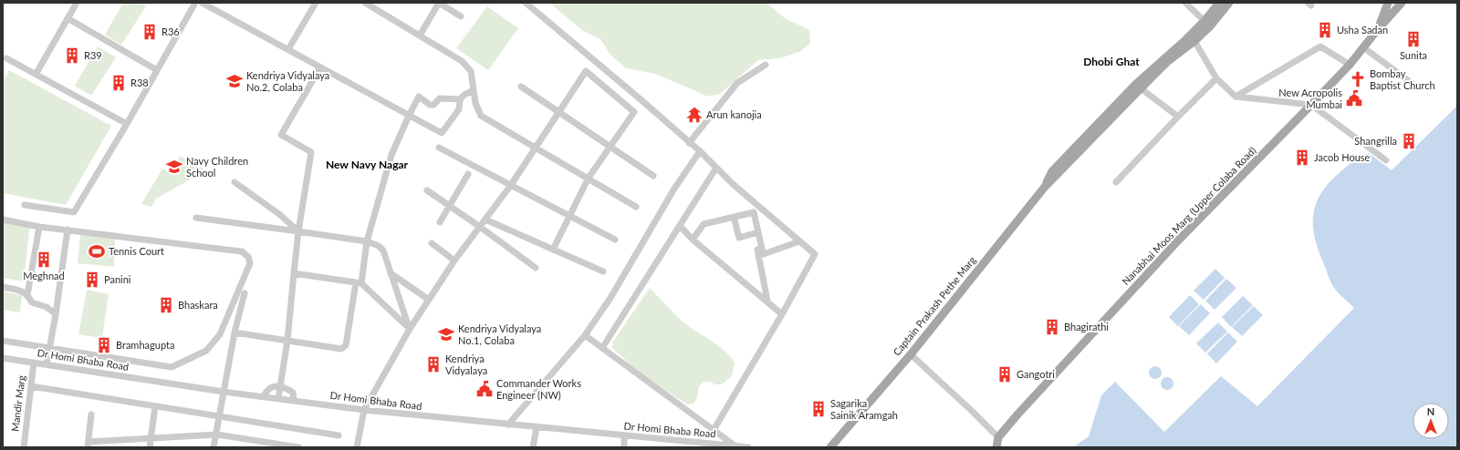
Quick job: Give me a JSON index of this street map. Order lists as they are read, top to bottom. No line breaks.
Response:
{"streets":{"main road":["Nanabhai Moos Marg (Upper Colaba Road)","Captain Prakash Pethe Marg"],"street":["Dr Homi Bhaba Road","Mandir Marg"]},"crossings":[["Dr Homi Bhaba Road","Mandir Marg"]],"districts":["Dhobi Ghat","New Navy Nagar"],"places":{"building":["Usha Sadan","R36","Sunita","R39","R38","Shangrilla","Jacob House","Meghnad","Panini","Bhaskara","Bhagirathi","Bramhagupta","Kendriya Vidyalaya","Gangotri","Sagarika Sainik Aramgah"],"church":["Bombay Baptist Church"],"school or university":["Kendriya Vidyalaya No.2, Colaba","Navy Children School","Kendriya Vidyalaya No.1, Colaba"],"public building":["New Acropolis Mumbai","Commander Works Engineer (NW)"],"temple":["Arun kanojia"],"sports":["Tennis Court"]},"north":"top"}
